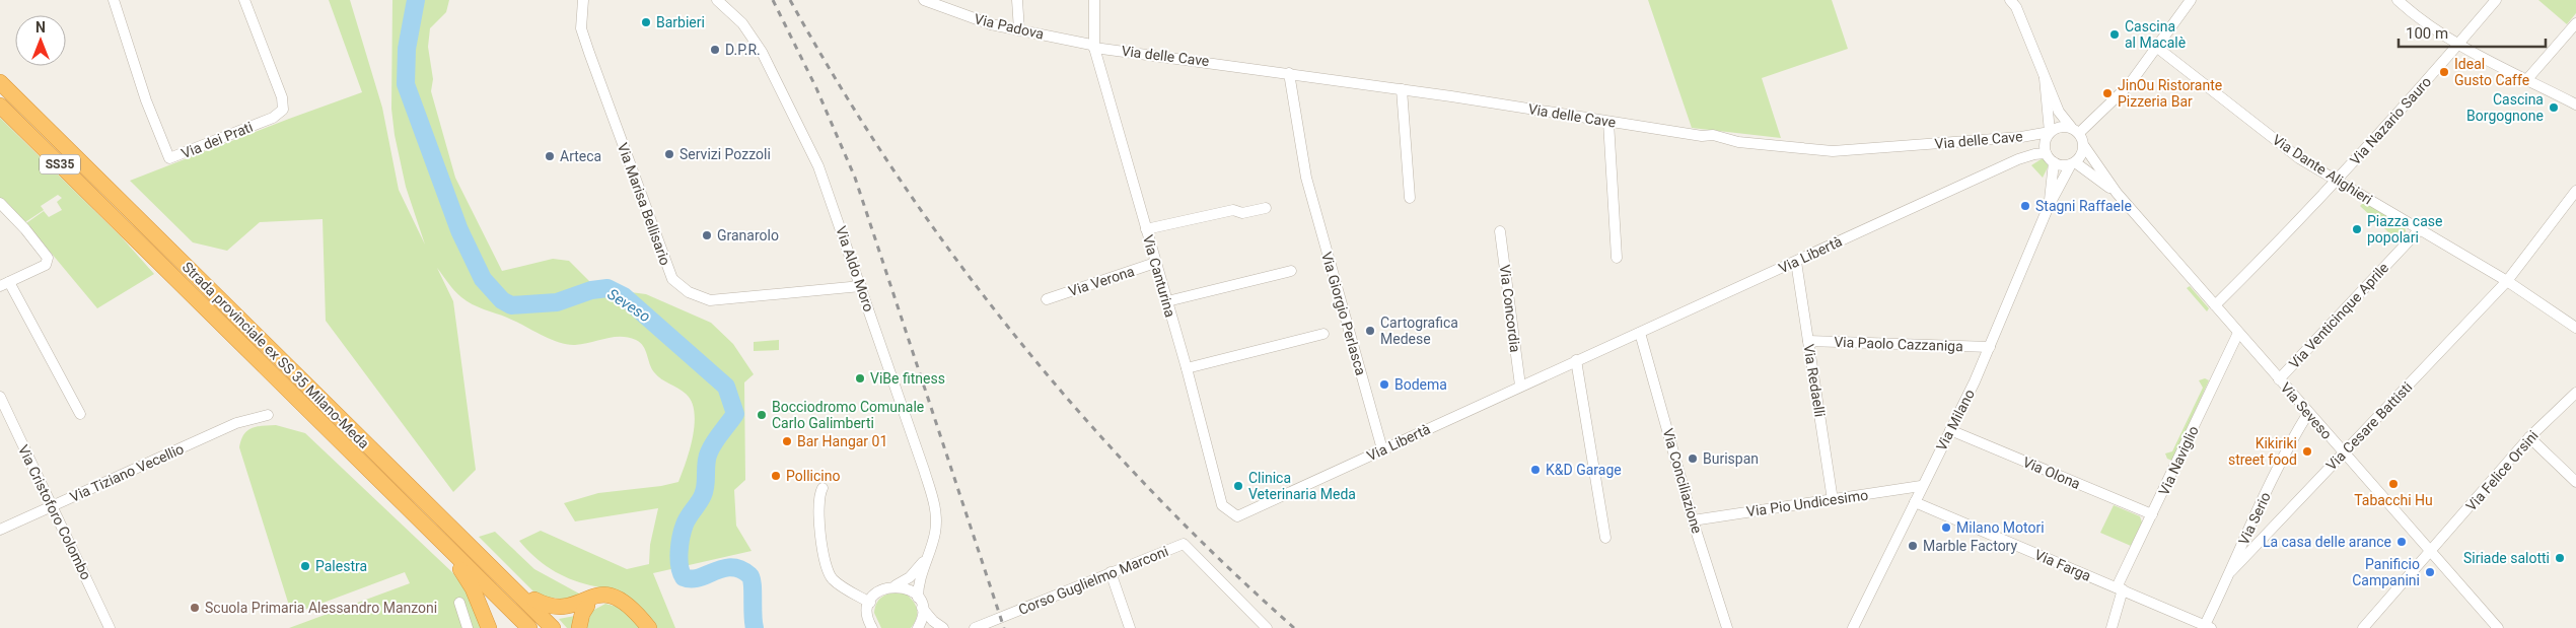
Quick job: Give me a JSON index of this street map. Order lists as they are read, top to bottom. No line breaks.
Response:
{"streets":{"highway":["SS35","Strada provinciale ex SS 35 Milano-Meda"],"street":["Via Padova","Via delle Cave","Via Nazario Sauro","Via dei Prati","Via Dante Alighieri","Via Marisa Bellisario","Via Libertà","Via Aldo Moro","Via Canturina","Via Verona","Via Concordia","Via Giorgio Perlasca","Via Venticinque Aprile","Via Paolo Cazzaniga","Via Redaelli","Via Seveso","Via Milano","Via Cesare Battisti","Via Naviglio","Via Felice Orsini","Via Tiziano Vecellio","Via Olona","Via Conciliazione","Via Pio Undicesimo","Via Cristoforo Colombo","Via Serio","Via Farga","Corso Guglielmo Marconi"]},"crossings":[["Via Padova","Via delle Cave"],["Via Padova","Via Canturina"],["Via delle Cave","Via Libertà"],["Via delle Cave","Via Canturina"],["Via delle Cave","Via Giorgio Perlasca"],["Via delle Cave","Via Seveso"],["Via delle Cave","Via Milano"],["Via Nazario Sauro","Via Dante Alighieri"],["Via Nazario Sauro","Via Seveso"],["Via Dante Alighieri","Via Venticinque Aprile"],["Via Dante Alighieri","Via Cesare Battisti"],["Via Marisa Bellisario","Via Aldo Moro"],["Via Libertà","Via Canturina"],["Via Libertà","Via Concordia"],["Via Libertà","Via Giorgio Perlasca"],["Via Libertà","Via Redaelli"],["Via Libertà","Via Seveso"],["Via Libertà","Via Milano"],["Via Libertà","Via Conciliazione"],["Via Canturina","Via Verona"],["Via Venticinque Aprile","Via Seveso"],["Via Paolo Cazzaniga","Via Redaelli"],["Via Paolo Cazzaniga","Via Milano"],["Via Redaelli","Via Pio Undicesimo"],["Via Seveso","Via Milano"],["Via Seveso","Via Cesare Battisti"],["Via Seveso","Via Naviglio"],["Via Seveso","Via Felice Orsini"],["Via Seveso","Via Serio"],["Via Milano","Via Olona"],["Via Milano","Via Pio Undicesimo"],["Via Milano","Via Farga"],["Via Cesare Battisti","Via Serio"],["Via Naviglio","Via Olona"],["Via Naviglio","Via Farga"],["Via Tiziano Vecellio","Via Cristoforo Colombo"],["Via Conciliazione","Via Pio Undicesimo"],["Via Serio","Via Farga"]],"water":["Seveso"],"places":["Barbieri","Cascina al Macalè","D.P.R.","Ideal Gusto Caffe","JinOu Ristorante Pizzeria Bar","Cascina Borgognone","Servizi Pozzoli","Arteca","Stagni Raffaele","Piazza case popolari","Granarolo","Cartografica Medese","ViBe fitness","Bodema","Bocciodromo Comunale Carlo Galimberti","Bar Hangar 01","Kikiriki street food","Burispan","K&D Garage","Pollicino","Tabacchi Hu","Clinica Veterinaria Meda","Milano Motori","La casa delle arance","Marble Factory","Siriade salotti","Palestra","Panificio Campanini","Scuola Primaria Alessandro Manzoni"],"scale_bar":"100 m","north":"top"}
